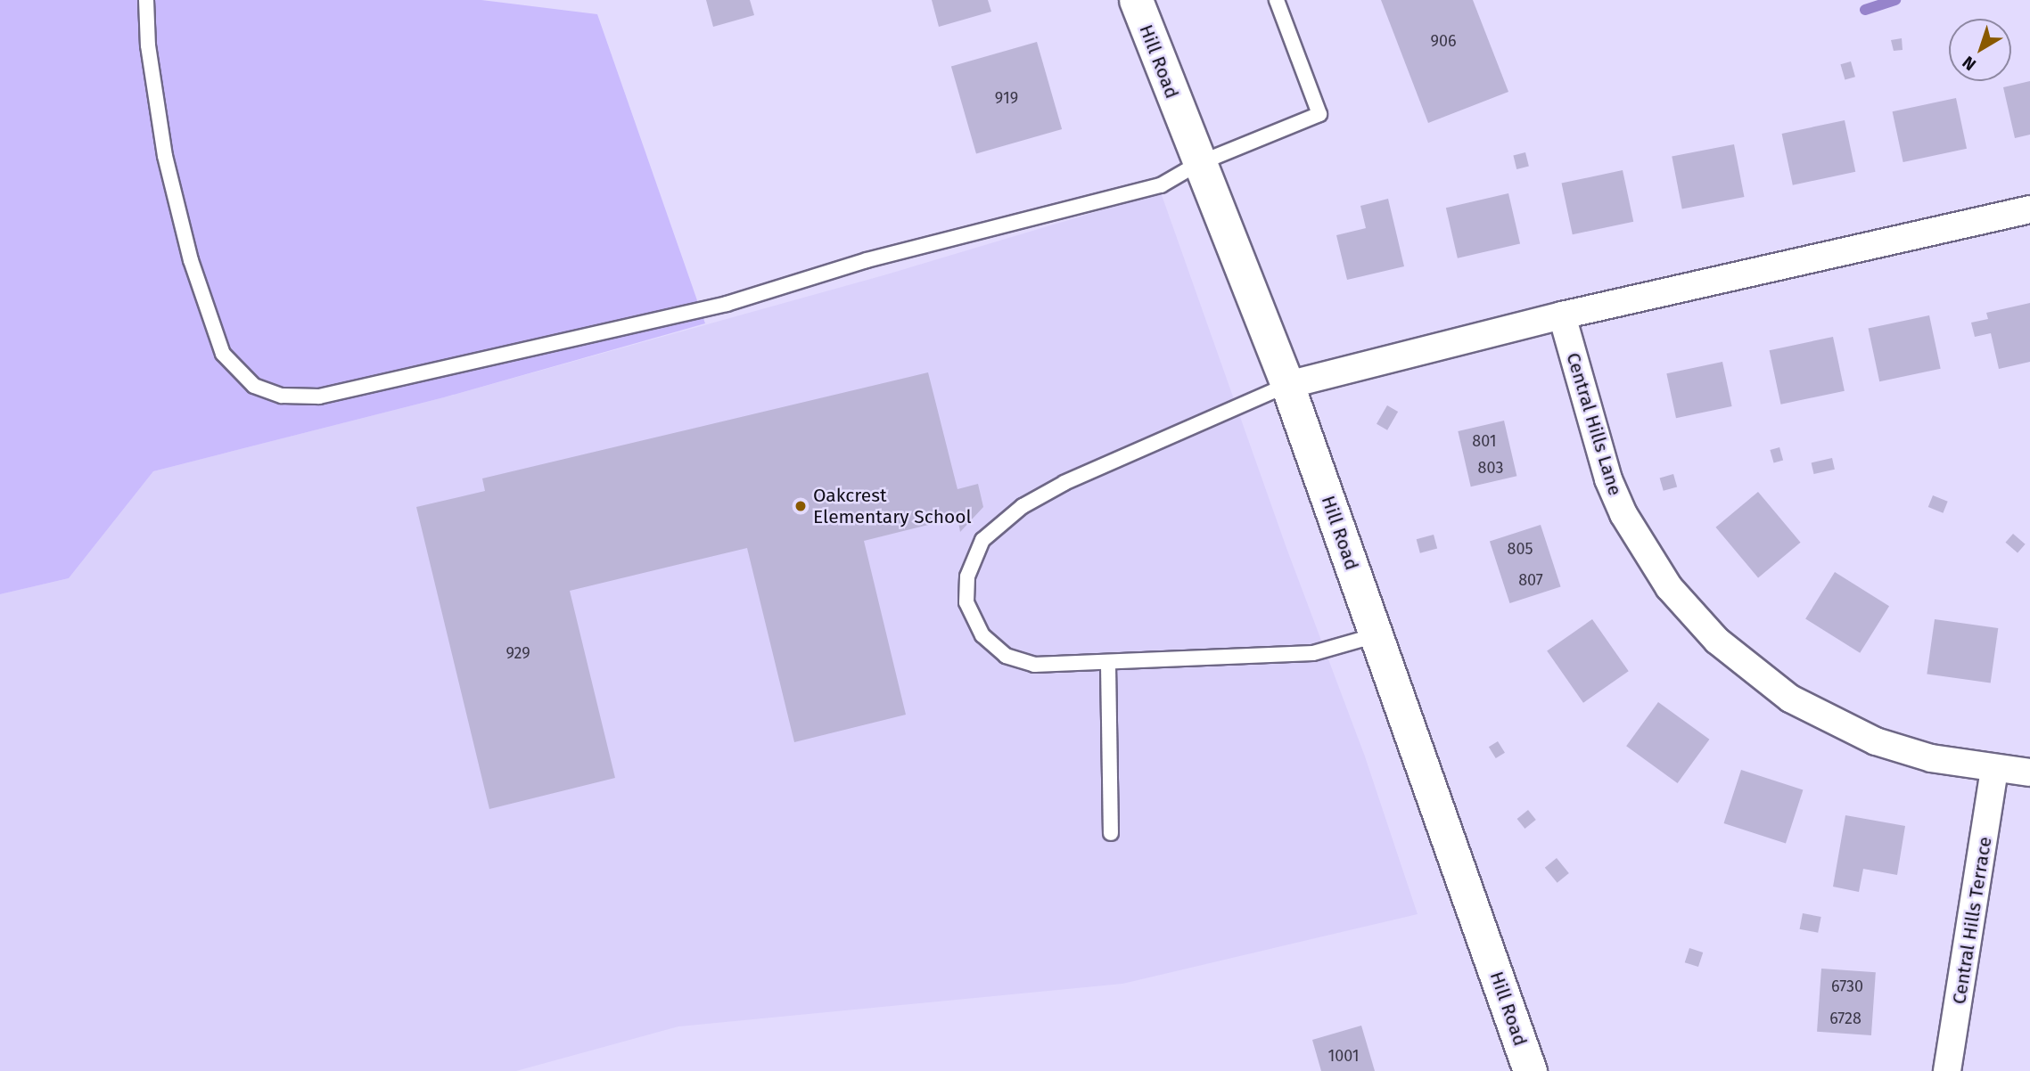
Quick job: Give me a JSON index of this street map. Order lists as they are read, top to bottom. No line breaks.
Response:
{"streets":{"street":["Hill Road","Central Hills Lane","Central Hills Terrace"]},"crossings":[["Central Hills Lane","Central Hills Terrace"]],"places":["Oakcrest Elementary School"],"house_numbers":["906","919","801","803","805","807","929","6730","6728","1001"],"north":"bottom left"}
